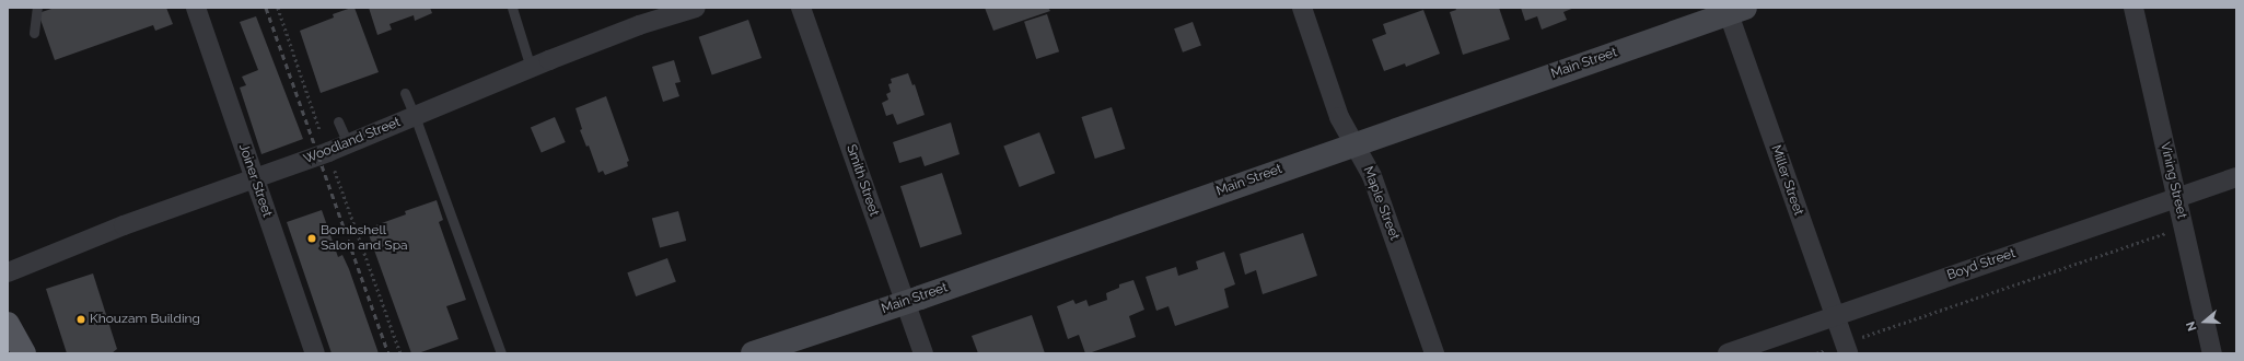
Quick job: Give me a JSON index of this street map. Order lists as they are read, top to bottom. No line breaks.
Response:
{"streets":{"main road":["Main Street"],"street":["Woodland Street","Joiner Street","Smith Street","Miller Street","Vining Street","Maple Street","Boyd Street"]},"crossings":[["Main Street","Smith Street"],["Main Street","Miller Street"],["Main Street","Maple Street"],["Woodland Street","Joiner Street"],["Miller Street","Boyd Street"],["Vining Street","Boyd Street"]],"places":["Bombshell Salon and Spa","Khouzam Building"],"north":"left"}
